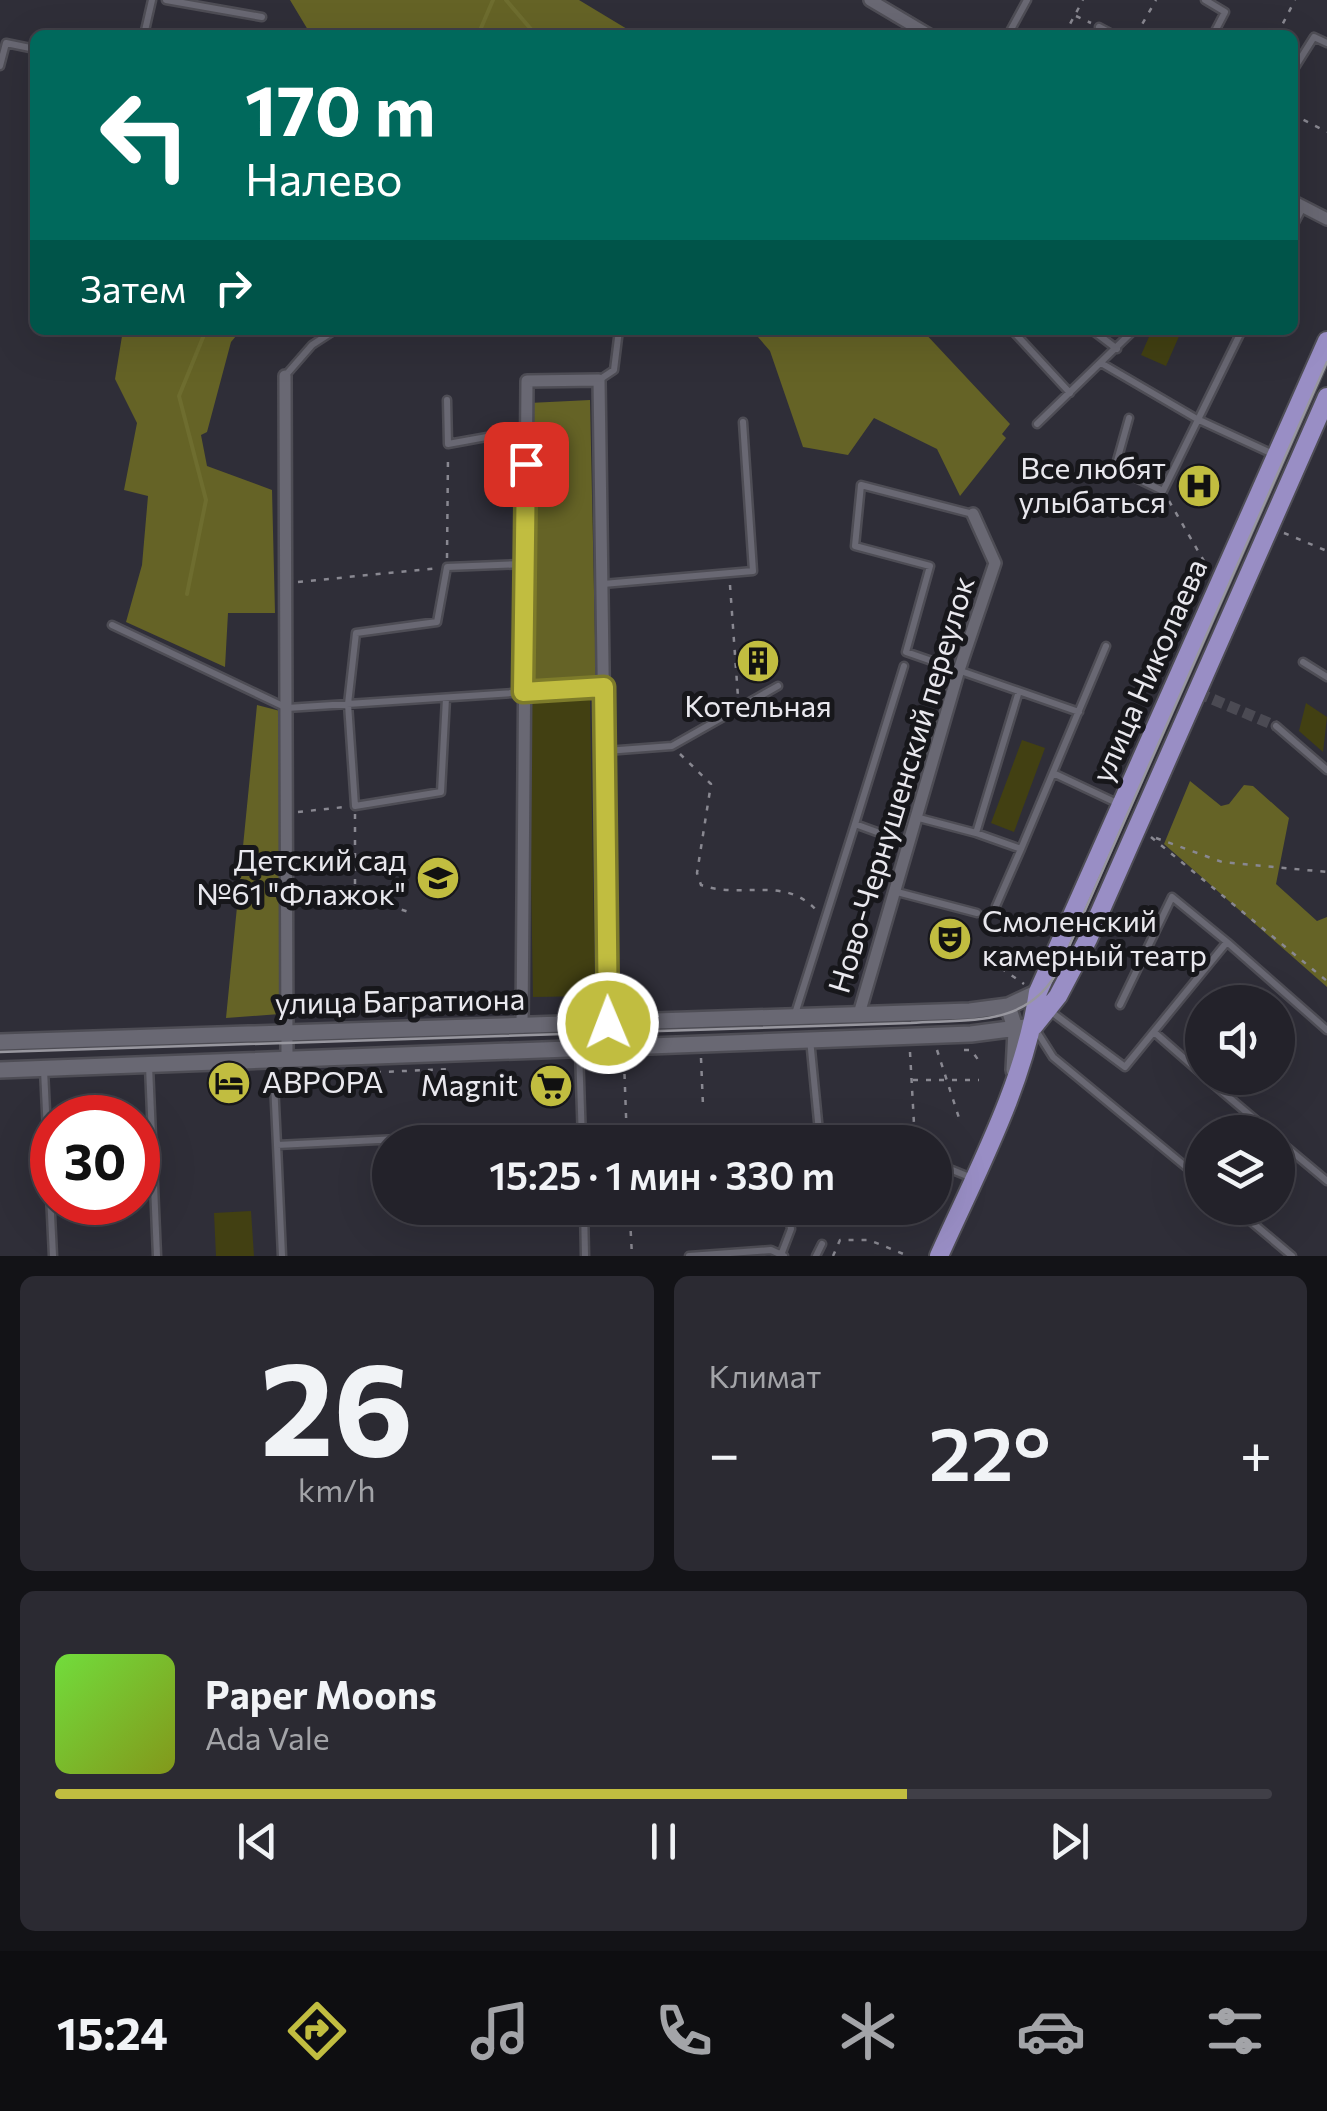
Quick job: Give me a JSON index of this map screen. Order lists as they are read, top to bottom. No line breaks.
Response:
{"streets":{"main road":["улица Николаева","улица Багратиона"],"street":["Ново-Чернушенский переулок"]},"crossings":[["улица Николаева","улица Багратиона"],["Ново-Чернушенский переулок","улица Багратиона"]],"places":{"hospital":["Все любят улыбаться"],"building":["Котельная"],"school or university":["Детский сад №61 \"Флажок\""],"theatre":["Смоленский камерный театр"],"hotel":["ABPOPA"],"supermarket":["Magnit"]},"page":{"turn":["170 m","Налево"],"then":"Затем","limit":"30","trip":"15:25 · 1 мин · 330 m","tile":[["26","km/h"],"Климат"],"heat":["−","22°","+"],"song":["Paper Moons","Ada Vale"],"tabs":"15:24"}}
